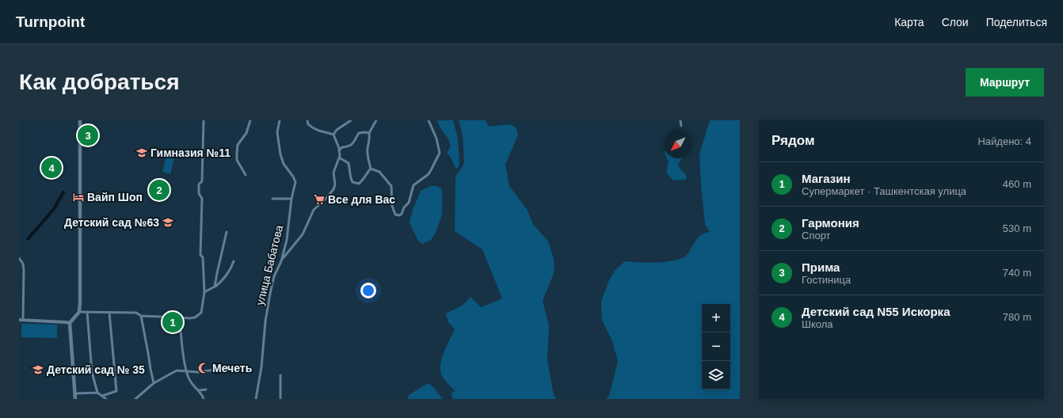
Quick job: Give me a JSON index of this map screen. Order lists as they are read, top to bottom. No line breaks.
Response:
{"streets":{"street":["улица Бабатова"]},"places":{"school or university":["Гимназия №11","Детский сад №63","Детский сад № 35"],"hotel":["Вайп Шоп"],"supermarket":["Все для Вас"],"mosque":["Мечеть"]},"north":"bottom left","page":{"header":"Turnpoint","nav":["Карта","Слои","Поделиться"],"buttons":"Маршрут","title":"Как добраться","heading":["Рядом","Найдено: 4"],"pins":["3","4","2","1"],"list":[{"mark":"1","name":"Магазин","note":"Супермаркет · Ташкентская улица","value":"460 m"},{"mark":"2","name":"Гармония","note":"Спорт","value":"530 m"},{"mark":"3","name":"Прима","note":"Гостиница","value":"740 m"},{"mark":"4","name":"Детский сад N55 Искорка","note":"Школа","value":"780 m"}],"map_buttons":["+","−"]}}
